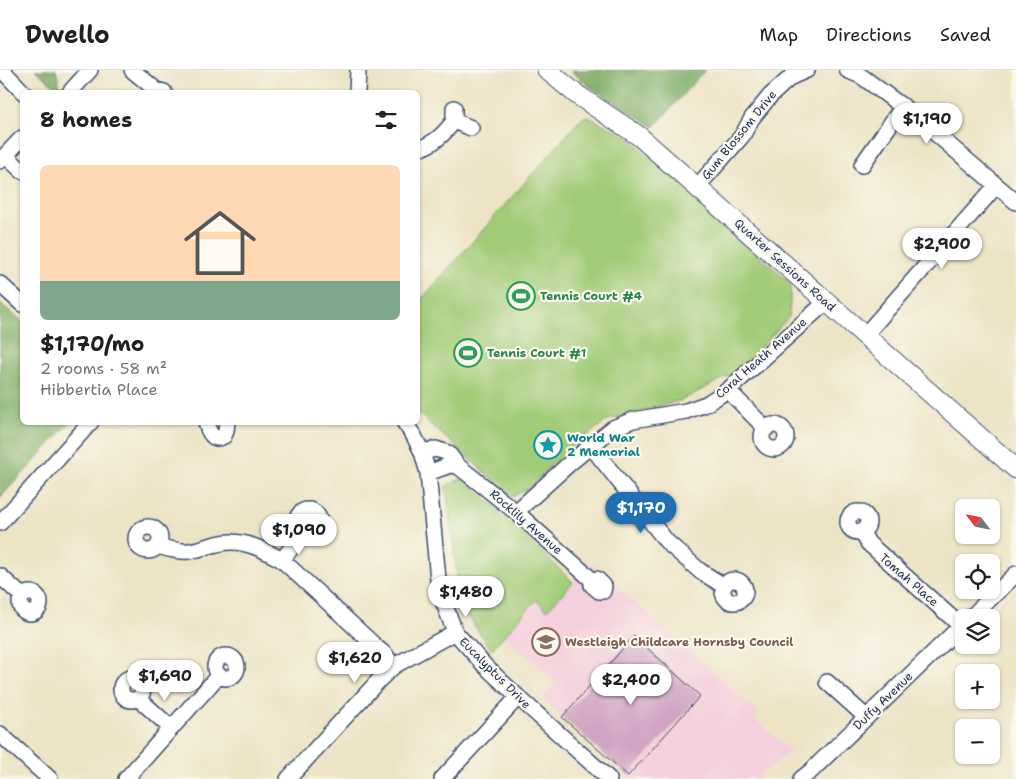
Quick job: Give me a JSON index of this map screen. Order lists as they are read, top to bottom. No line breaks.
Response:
{"streets":{"main road":["Quarter Sessions Road"],"street":["Gum Blossom Drive","Coral Heath Avenue","Rocklily Avenue","Tomah Place","Eucalyptus Drive","Duffy Avenue"]},"crossings":[["Gum Blossom Drive","Quarter Sessions Road"],["Quarter Sessions Road","Coral Heath Avenue"],["Coral Heath Avenue","Rocklily Avenue"],["Rocklily Avenue","Eucalyptus Drive"]],"places":{"sports":["Tennis Court #4","Tennis Court #1"],"place":["World War 2 Memorial"],"school or university":["Westleigh Childcare Hornsby Council"]},"north":"top left","page":{"header":"Dwello","nav":["Map","Directions","Saved"],"heading":"8 homes","price":["$1,190","$2,900","$1,170","$1,090","$1,480","$1,620","$1,690","$2,400"],"list":[{"name":"$1,170/mo","note":"2 rooms · 58 m² · Hibbertia Place"}],"map_buttons":["+","−"]}}
